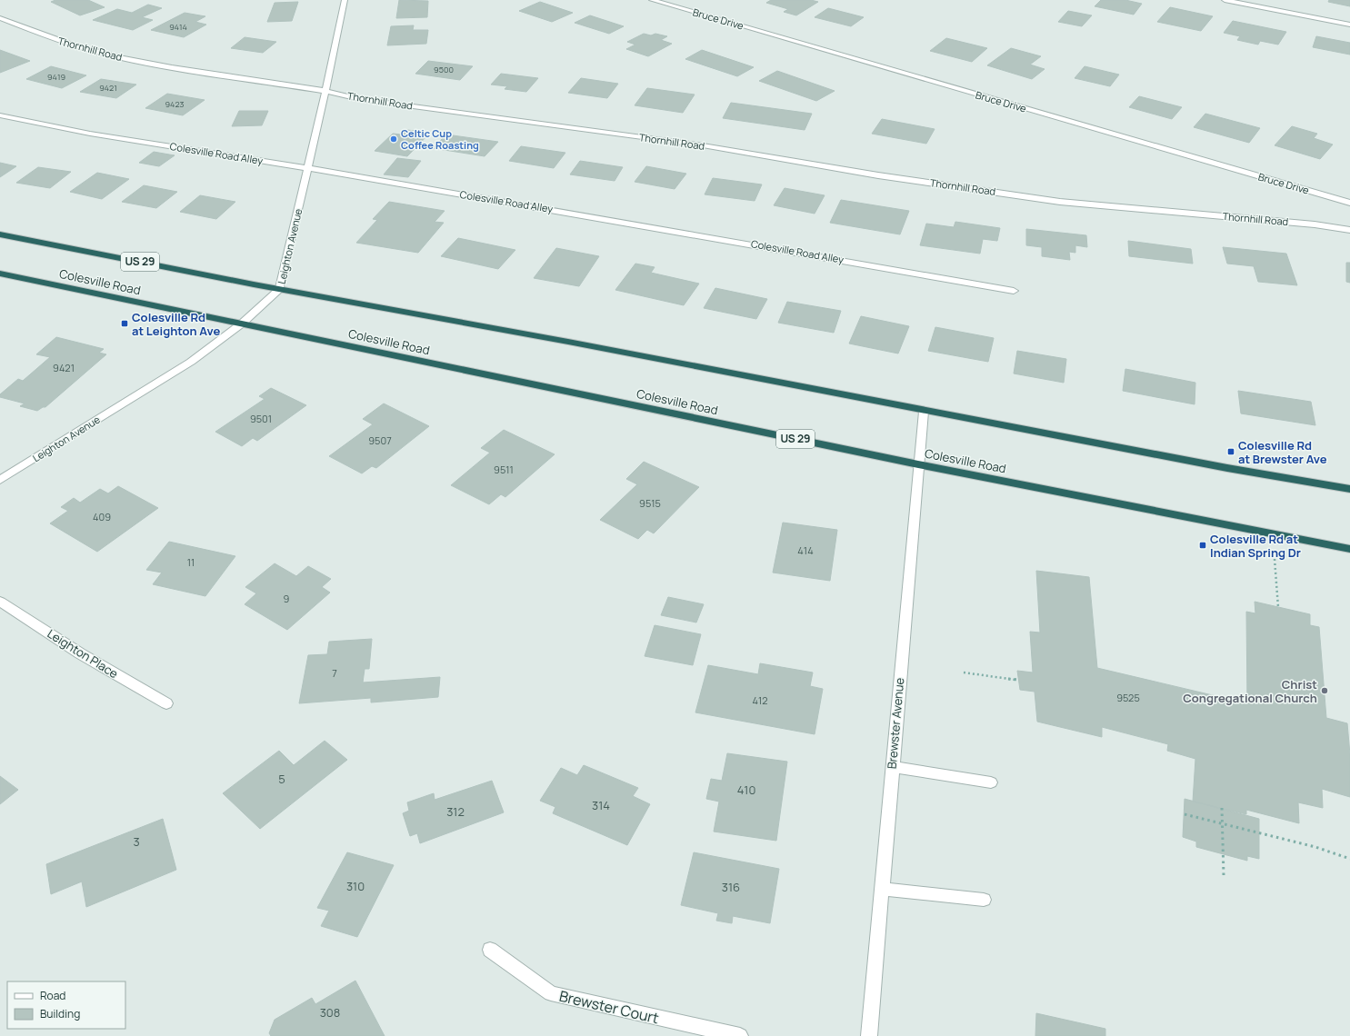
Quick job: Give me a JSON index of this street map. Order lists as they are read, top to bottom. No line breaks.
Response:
{"streets":{"highway":["US 29","Colesville Road"],"street":["Bruce Drive","Thornhill Road","Colesville Road Alley","Leighton Avenue","Leighton Place","Brewster Avenue","Brewster Court"]},"crossings":[["Thornhill Road","Leighton Avenue"],["Colesville Road Alley","Leighton Avenue"],["Leighton Avenue","US 29"],["Leighton Avenue","Colesville Road"],["US 29","Brewster Avenue"],["Colesville Road","Brewster Avenue"]],"places":{"other":["Celtic Cup Coffee Roasting","Christ Congregational Church"],"transit":["Colesville Rd at Leighton Ave","Colesville Rd at Brewster Ave","Colesville Rd at Indian Spring Dr"]},"house_numbers":["9414","9500","9419","9421","9423","9421","9501","9507","9511","9515","409","414","11","9","7","9525","412","5","410","314","312","3","310","316","308"],"legend":["Road","Building"]}
